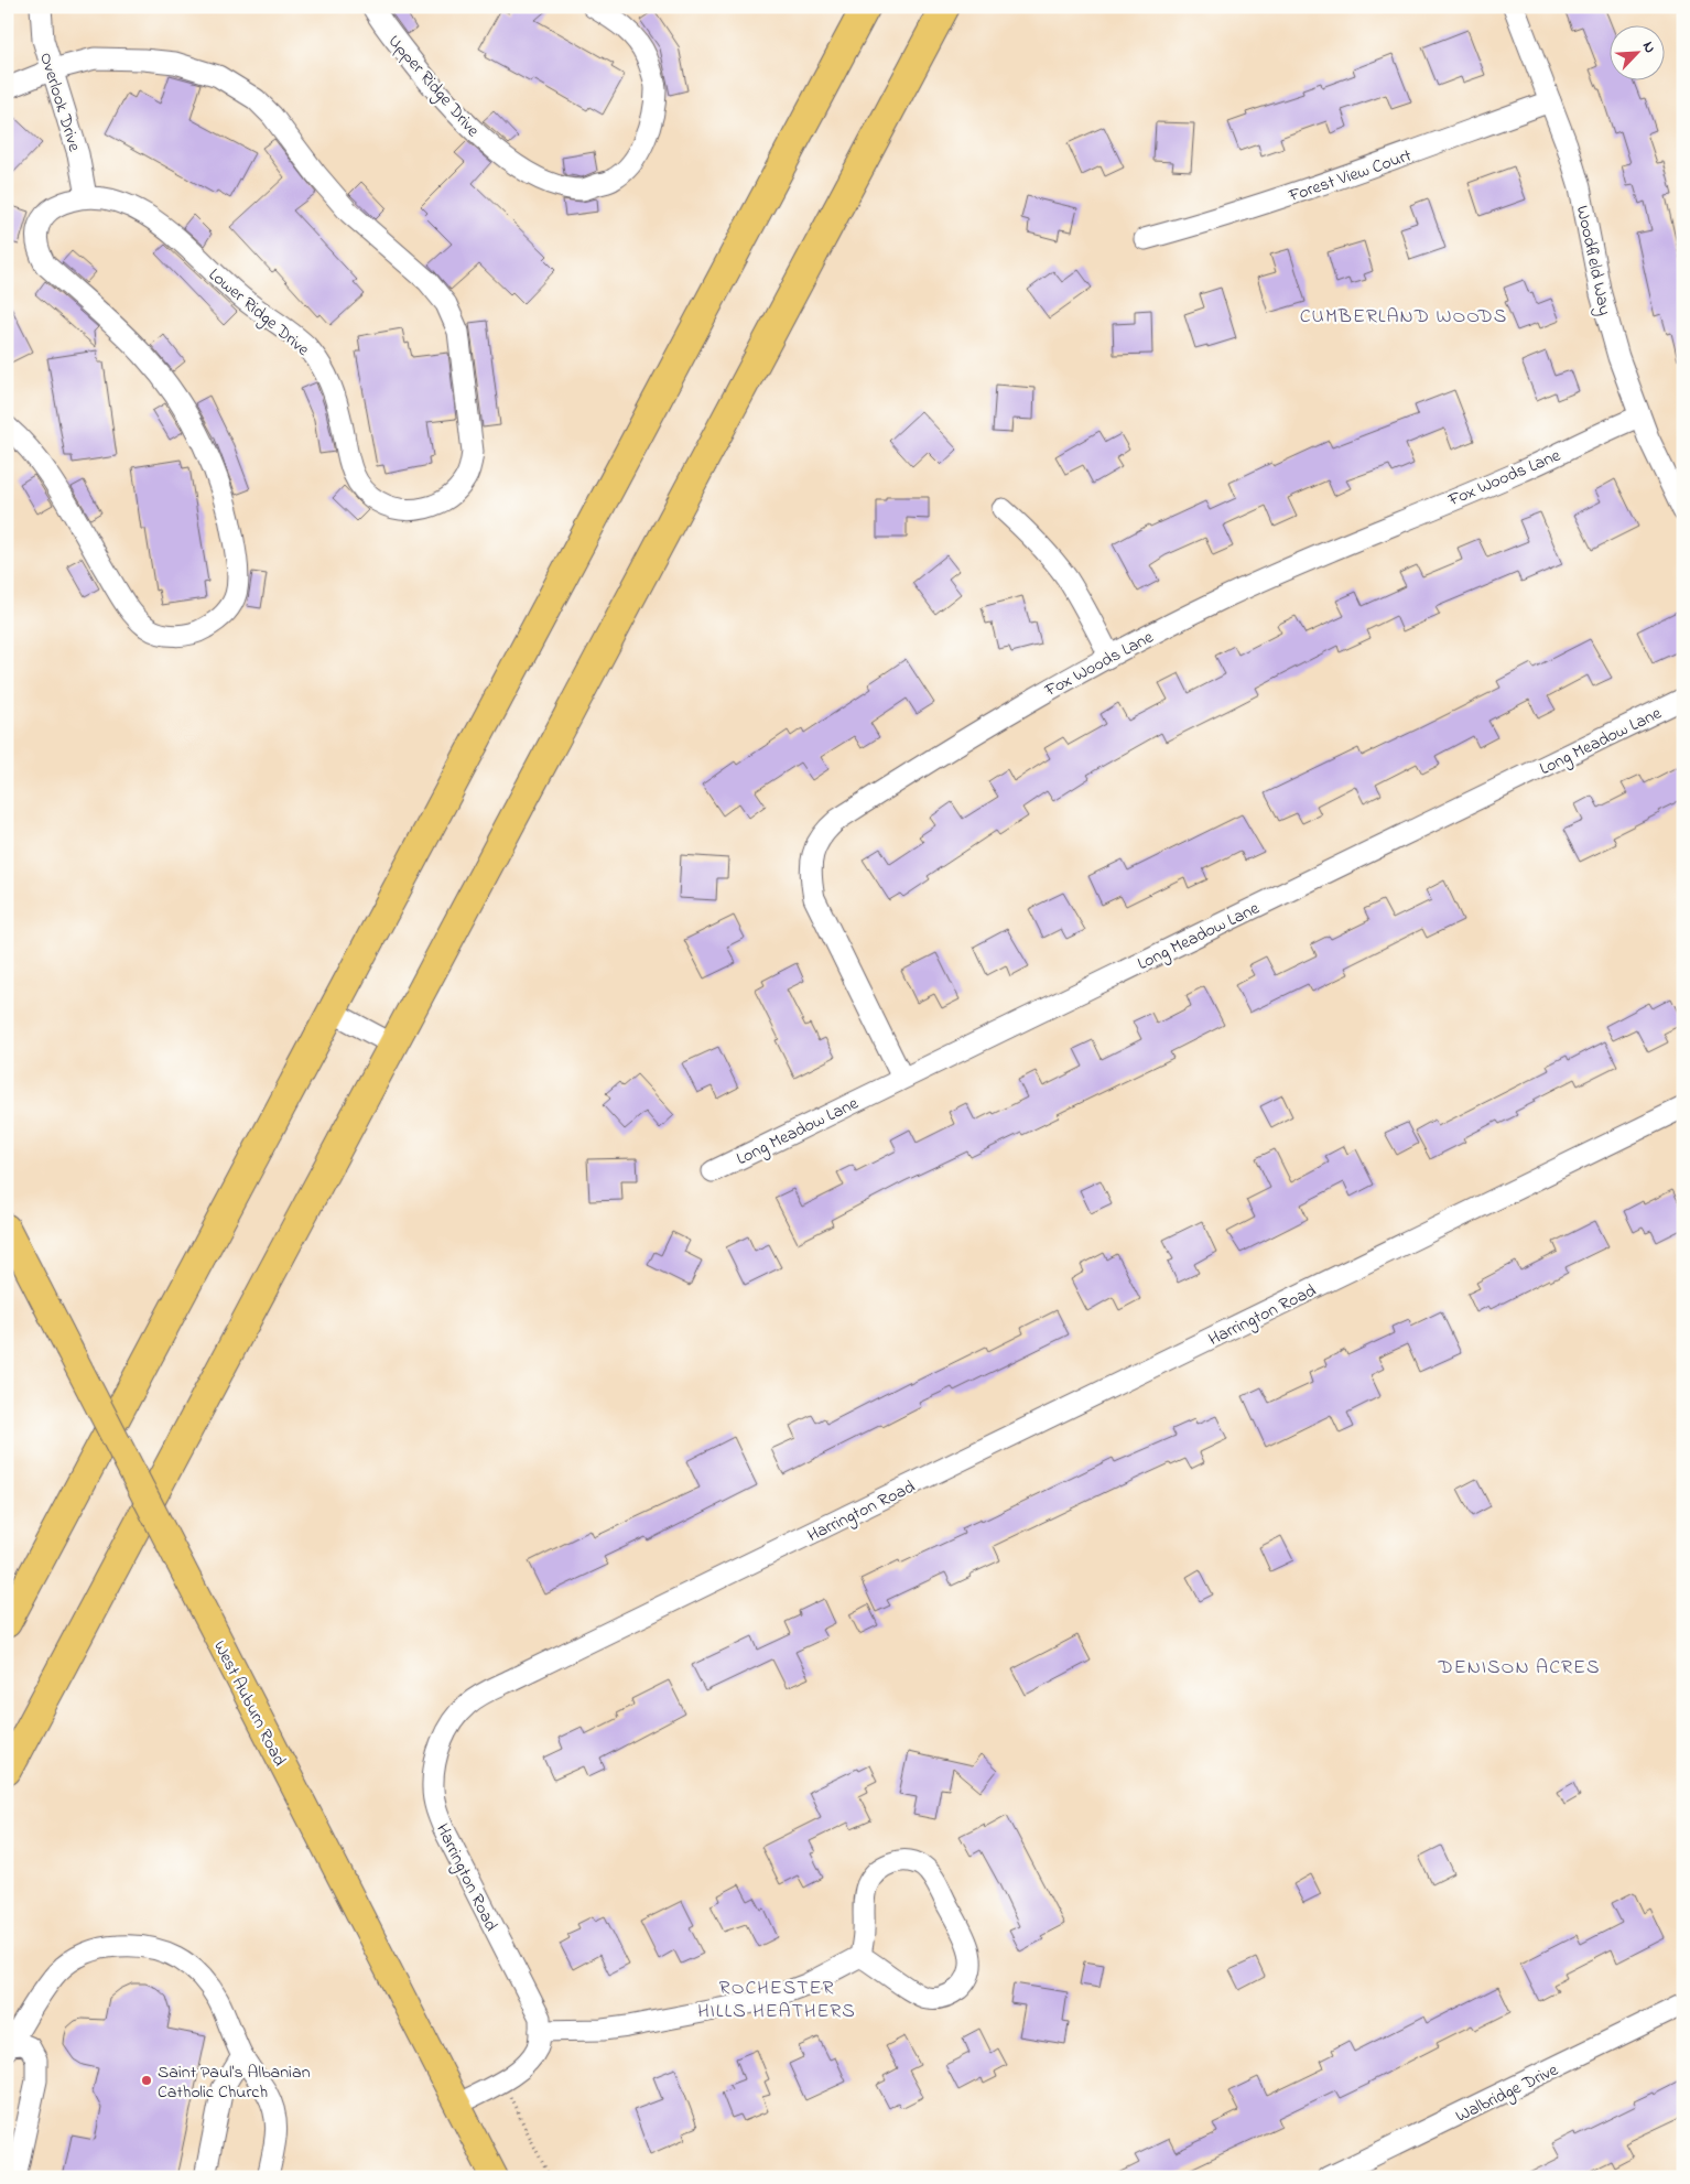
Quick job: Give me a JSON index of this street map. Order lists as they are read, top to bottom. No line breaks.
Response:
{"streets":{"main road":["West Auburn Road"],"street":["Upper Ridge Drive","Overlook Drive","Forest View Court","Woodfield Way","Lower Ridge Drive","Fox Woods Lane","Long Meadow Lane","Harrington Road","Walbridge Drive"]},"crossings":[["Overlook Drive","Lower Ridge Drive"],["Forest View Court","Woodfield Way"],["Woodfield Way","Fox Woods Lane"],["Fox Woods Lane","Long Meadow Lane"],["Harrington Road","West Auburn Road"]],"districts":["CUMBERLAND WOODS","DENISON ACRES","ROCHESTER HILLS HEATHERS"],"places":["Saint Paul's Albanian Catholic Church"],"north":"top right"}
